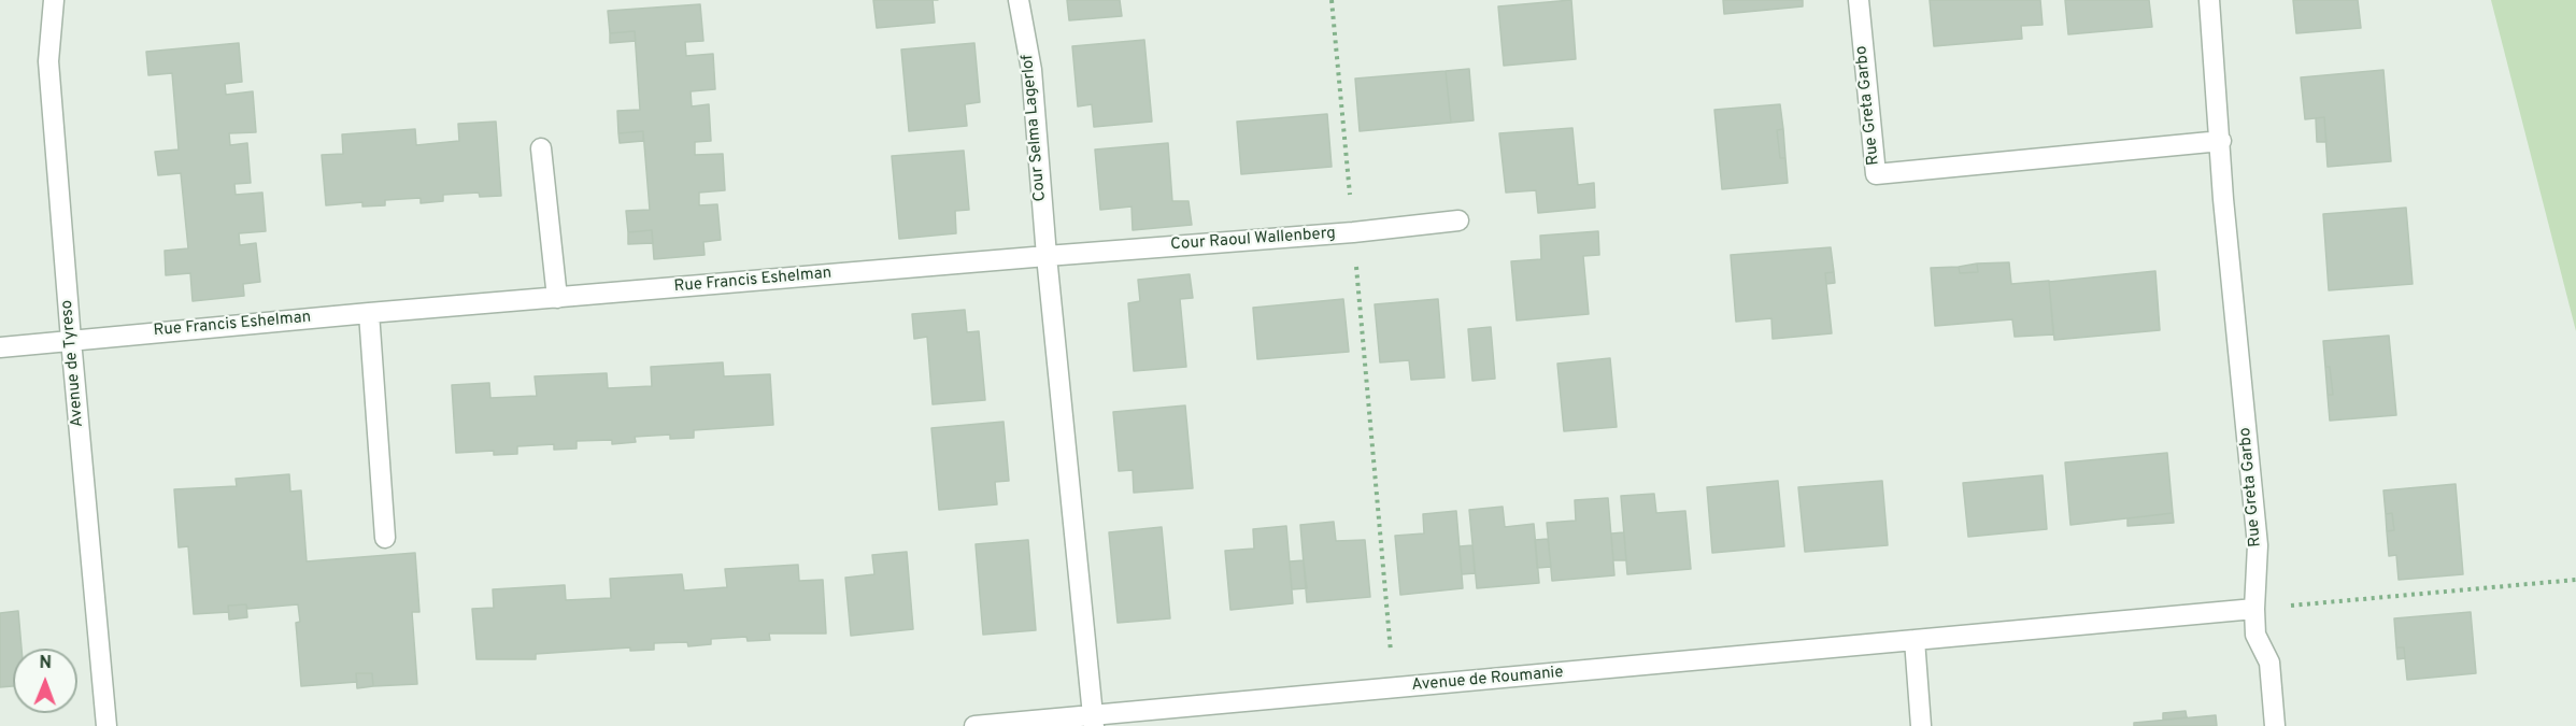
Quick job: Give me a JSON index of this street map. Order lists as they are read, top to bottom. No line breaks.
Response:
{"streets":{"street":["Rue Greta Garbo","Cour Selma Lagerlof","Cour Raoul Wallenberg","Rue Francis Eshelman","Avenue de Tyreso","Avenue de Roumanie"]},"crossings":[["Cour Selma Lagerlof","Cour Raoul Wallenberg"],["Cour Selma Lagerlof","Rue Francis Eshelman"],["Cour Raoul Wallenberg","Rue Francis Eshelman"],["Rue Francis Eshelman","Avenue de Tyreso"]],"north":"top"}
